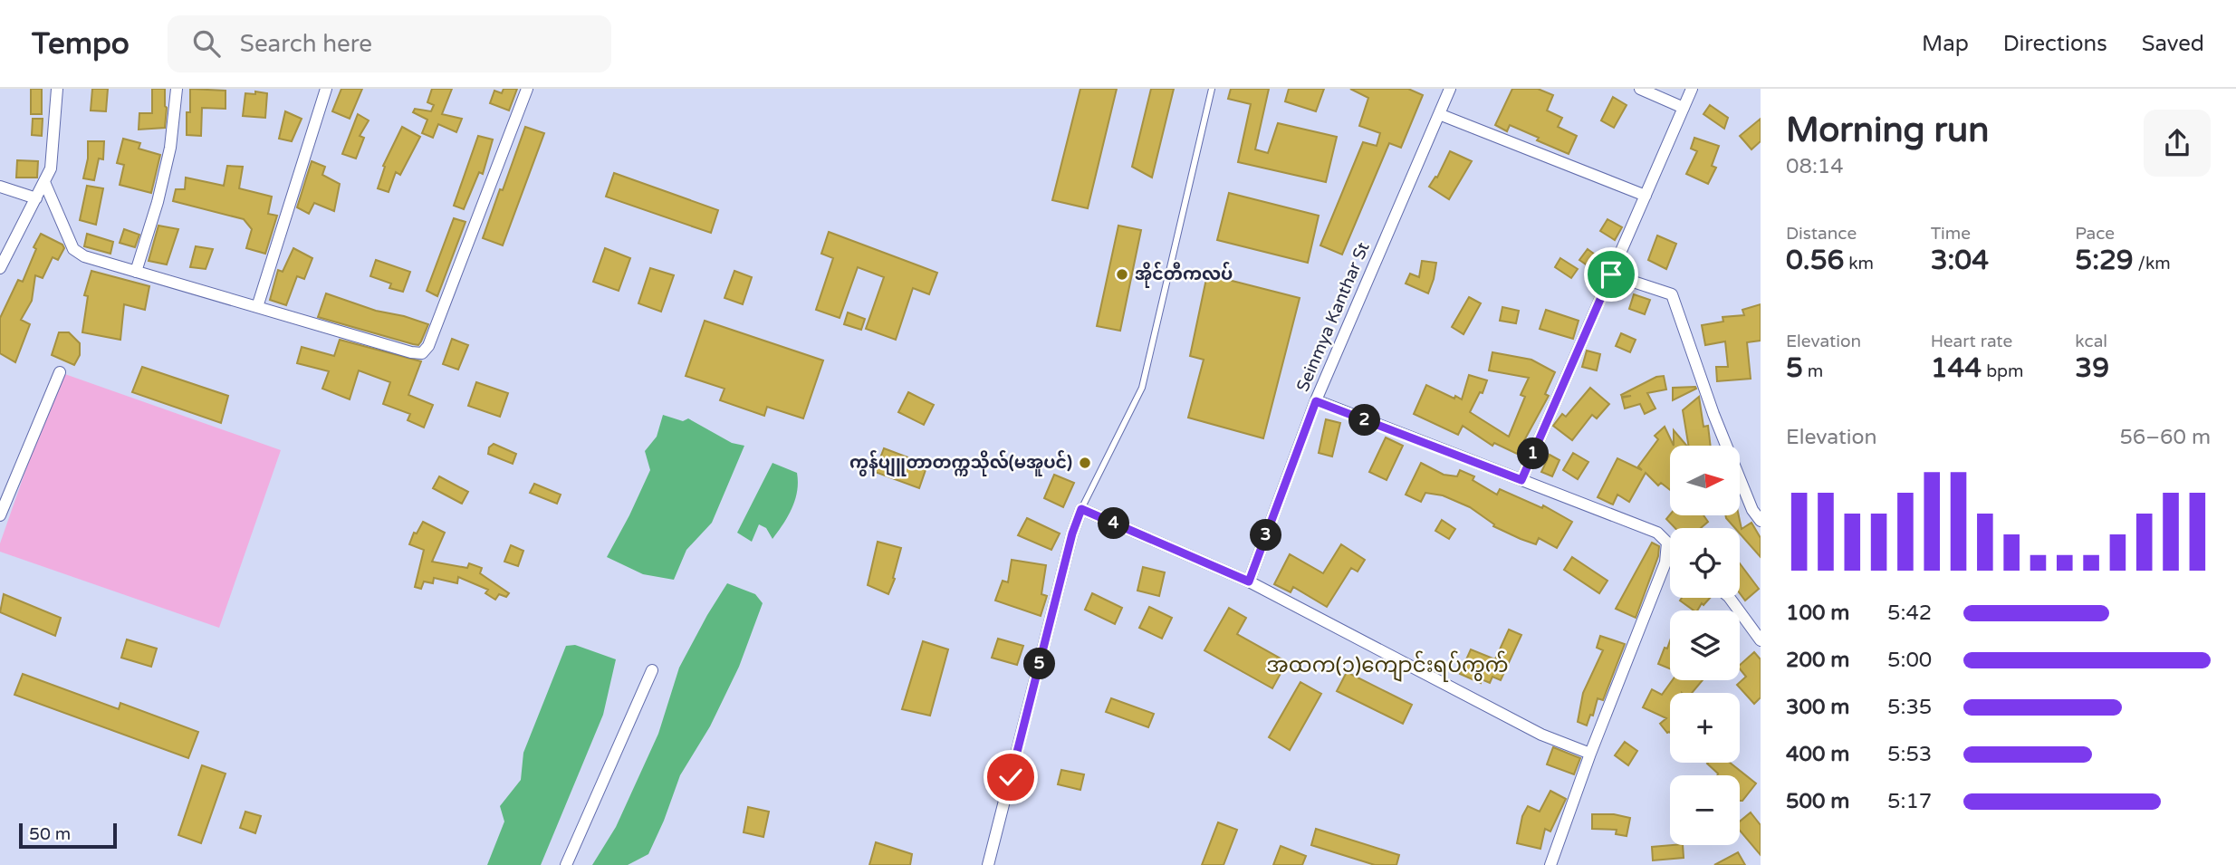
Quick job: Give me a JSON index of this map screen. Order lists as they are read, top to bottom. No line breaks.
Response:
{"streets":{"street":["Seinmya Kanthar St"]},"districts":["အထက(၁)ကျောင်းရပ်ကွက်"],"places":["အိုင်တီကလပ်","ကွန်ပျူတာတက္ကသိုလ်(မအူပင်)"],"scale_bar":"50 m","north":"right","page":{"header":"Tempo","search":"Search here","nav":["Map","Directions","Saved"],"heading":["Morning run","08:14"],"stats":[["Distance","0.56 km"],["Time","3:04"],["Pace","5:29 /km"],["Elevation","5 m"],["Heart rate","144 bpm"],["kcal","39"]],"pins":["2","1","4","3","5"],"chart":["Elevation","56–60 m"],"map_buttons":["+","−"],"list":[{"name":"100 m","note":"5:42"},{"name":"200 m","note":"5:00"},{"name":"300 m","note":"5:35"},{"name":"400 m","note":"5:53"},{"name":"500 m","note":"5:17"}],"scale":"50 m"}}
